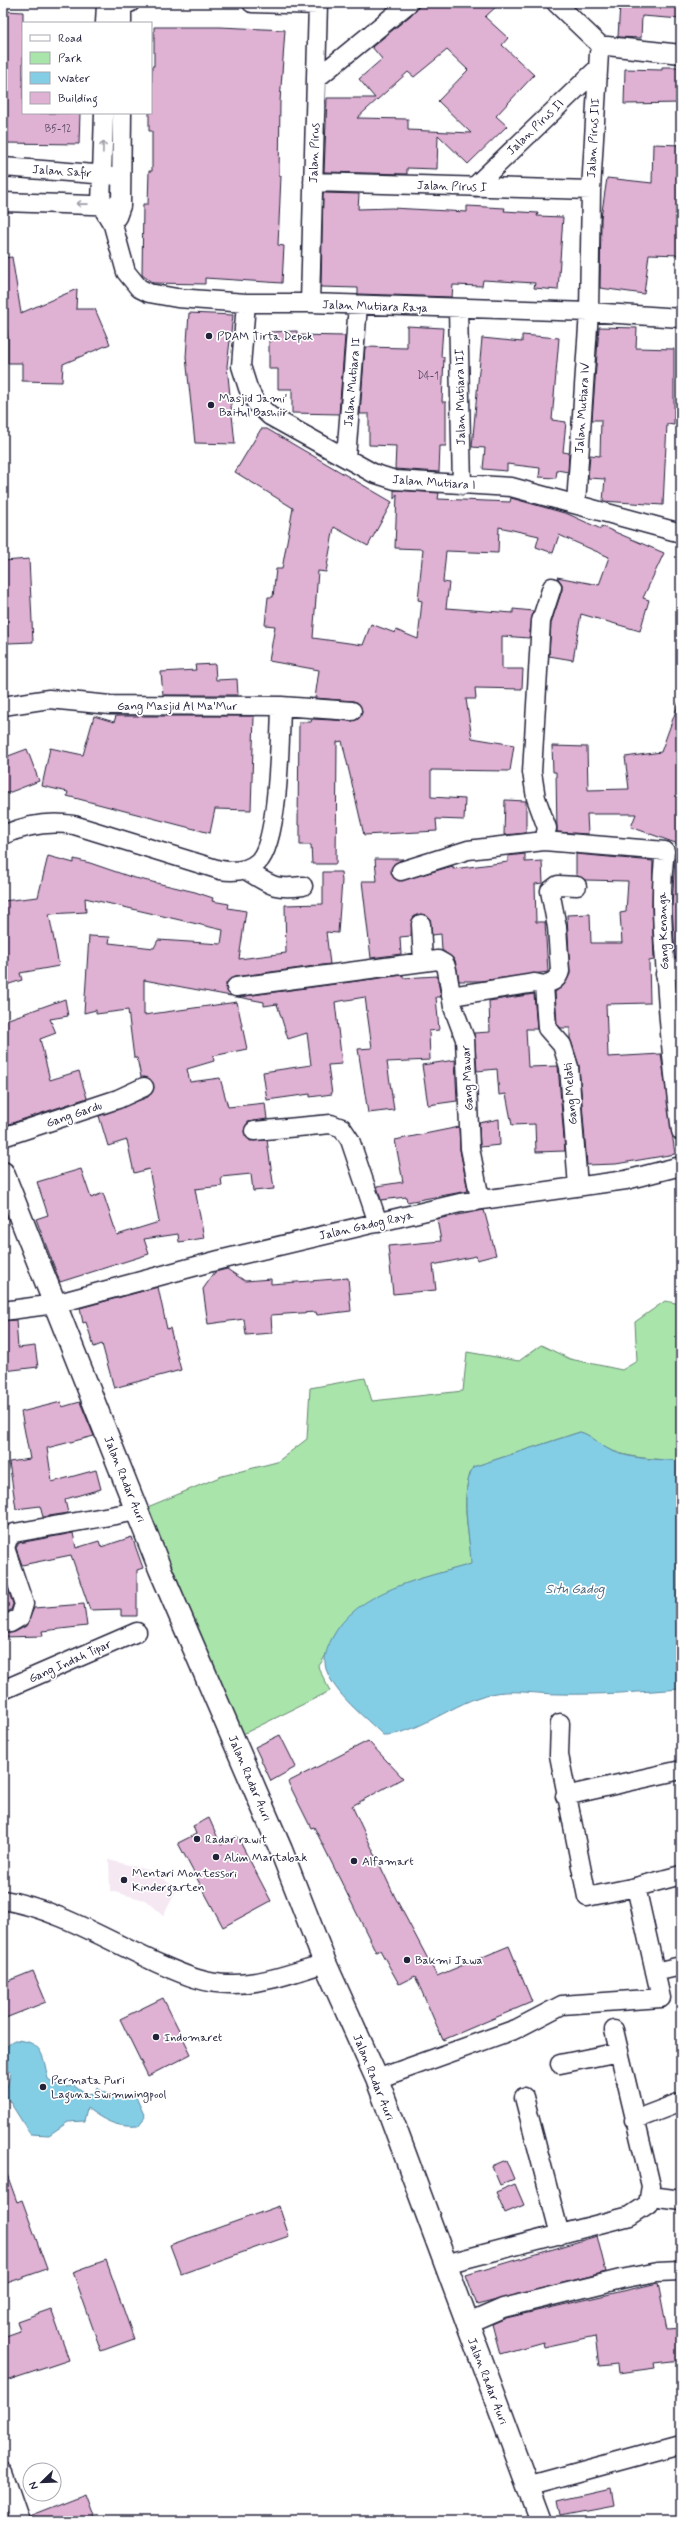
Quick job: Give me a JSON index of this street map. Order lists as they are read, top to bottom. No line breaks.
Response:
{"streets":{"main road":["Jalan Radar Auri"],"street":["Jalan Pirus II","Jalan Pirus III","Jalan Pirus","Jalan Safir","Jalan Pirus I","Jalan Mutiara Raya","Jalan Mutiara II","Jalan Mutiara III","Jalan Mutiara IV","Jalan Mutiara I","Gang Masjid Al Ma'Mur","Gang Kenanga","Gang Mawar","Gang Melati","Gang Gardu","Jalan Gadog Raya","Gang Indah Tipar"]},"crossings":[["Jalan Pirus II","Jalan Pirus III"],["Jalan Pirus II","Jalan Pirus I"],["Jalan Pirus III","Jalan Pirus I"],["Jalan Pirus III","Jalan Mutiara Raya"],["Jalan Pirus III","Jalan Mutiara IV"],["Jalan Pirus","Jalan Pirus I"],["Jalan Pirus","Jalan Mutiara Raya"],["Jalan Safir","Jalan Mutiara Raya"],["Jalan Mutiara Raya","Jalan Mutiara II"],["Jalan Mutiara Raya","Jalan Mutiara III"],["Jalan Mutiara Raya","Jalan Mutiara IV"],["Jalan Mutiara Raya","Jalan Mutiara I"],["Jalan Mutiara II","Jalan Mutiara I"],["Jalan Mutiara III","Jalan Mutiara I"],["Jalan Mutiara IV","Jalan Mutiara I"],["Gang Mawar","Jalan Gadog Raya"],["Gang Melati","Jalan Gadog Raya"],["Jalan Gadog Raya","Jalan Radar Auri"]],"water":["Situ Gadog"],"places":["PDAM Tirta Depok","Masjid Jami' Baitul Bashiir","Radar rawit","Alim Martabak","Alfamart","Mentari Montessori Kindergarten","Bakmi Jawa","Indomaret","Permata Puri Laguna Swimmingpool"],"house_numbers":["B5-12","D4-1"],"legend":["Road","Park","Water","Building"],"north":"bottom left"}
